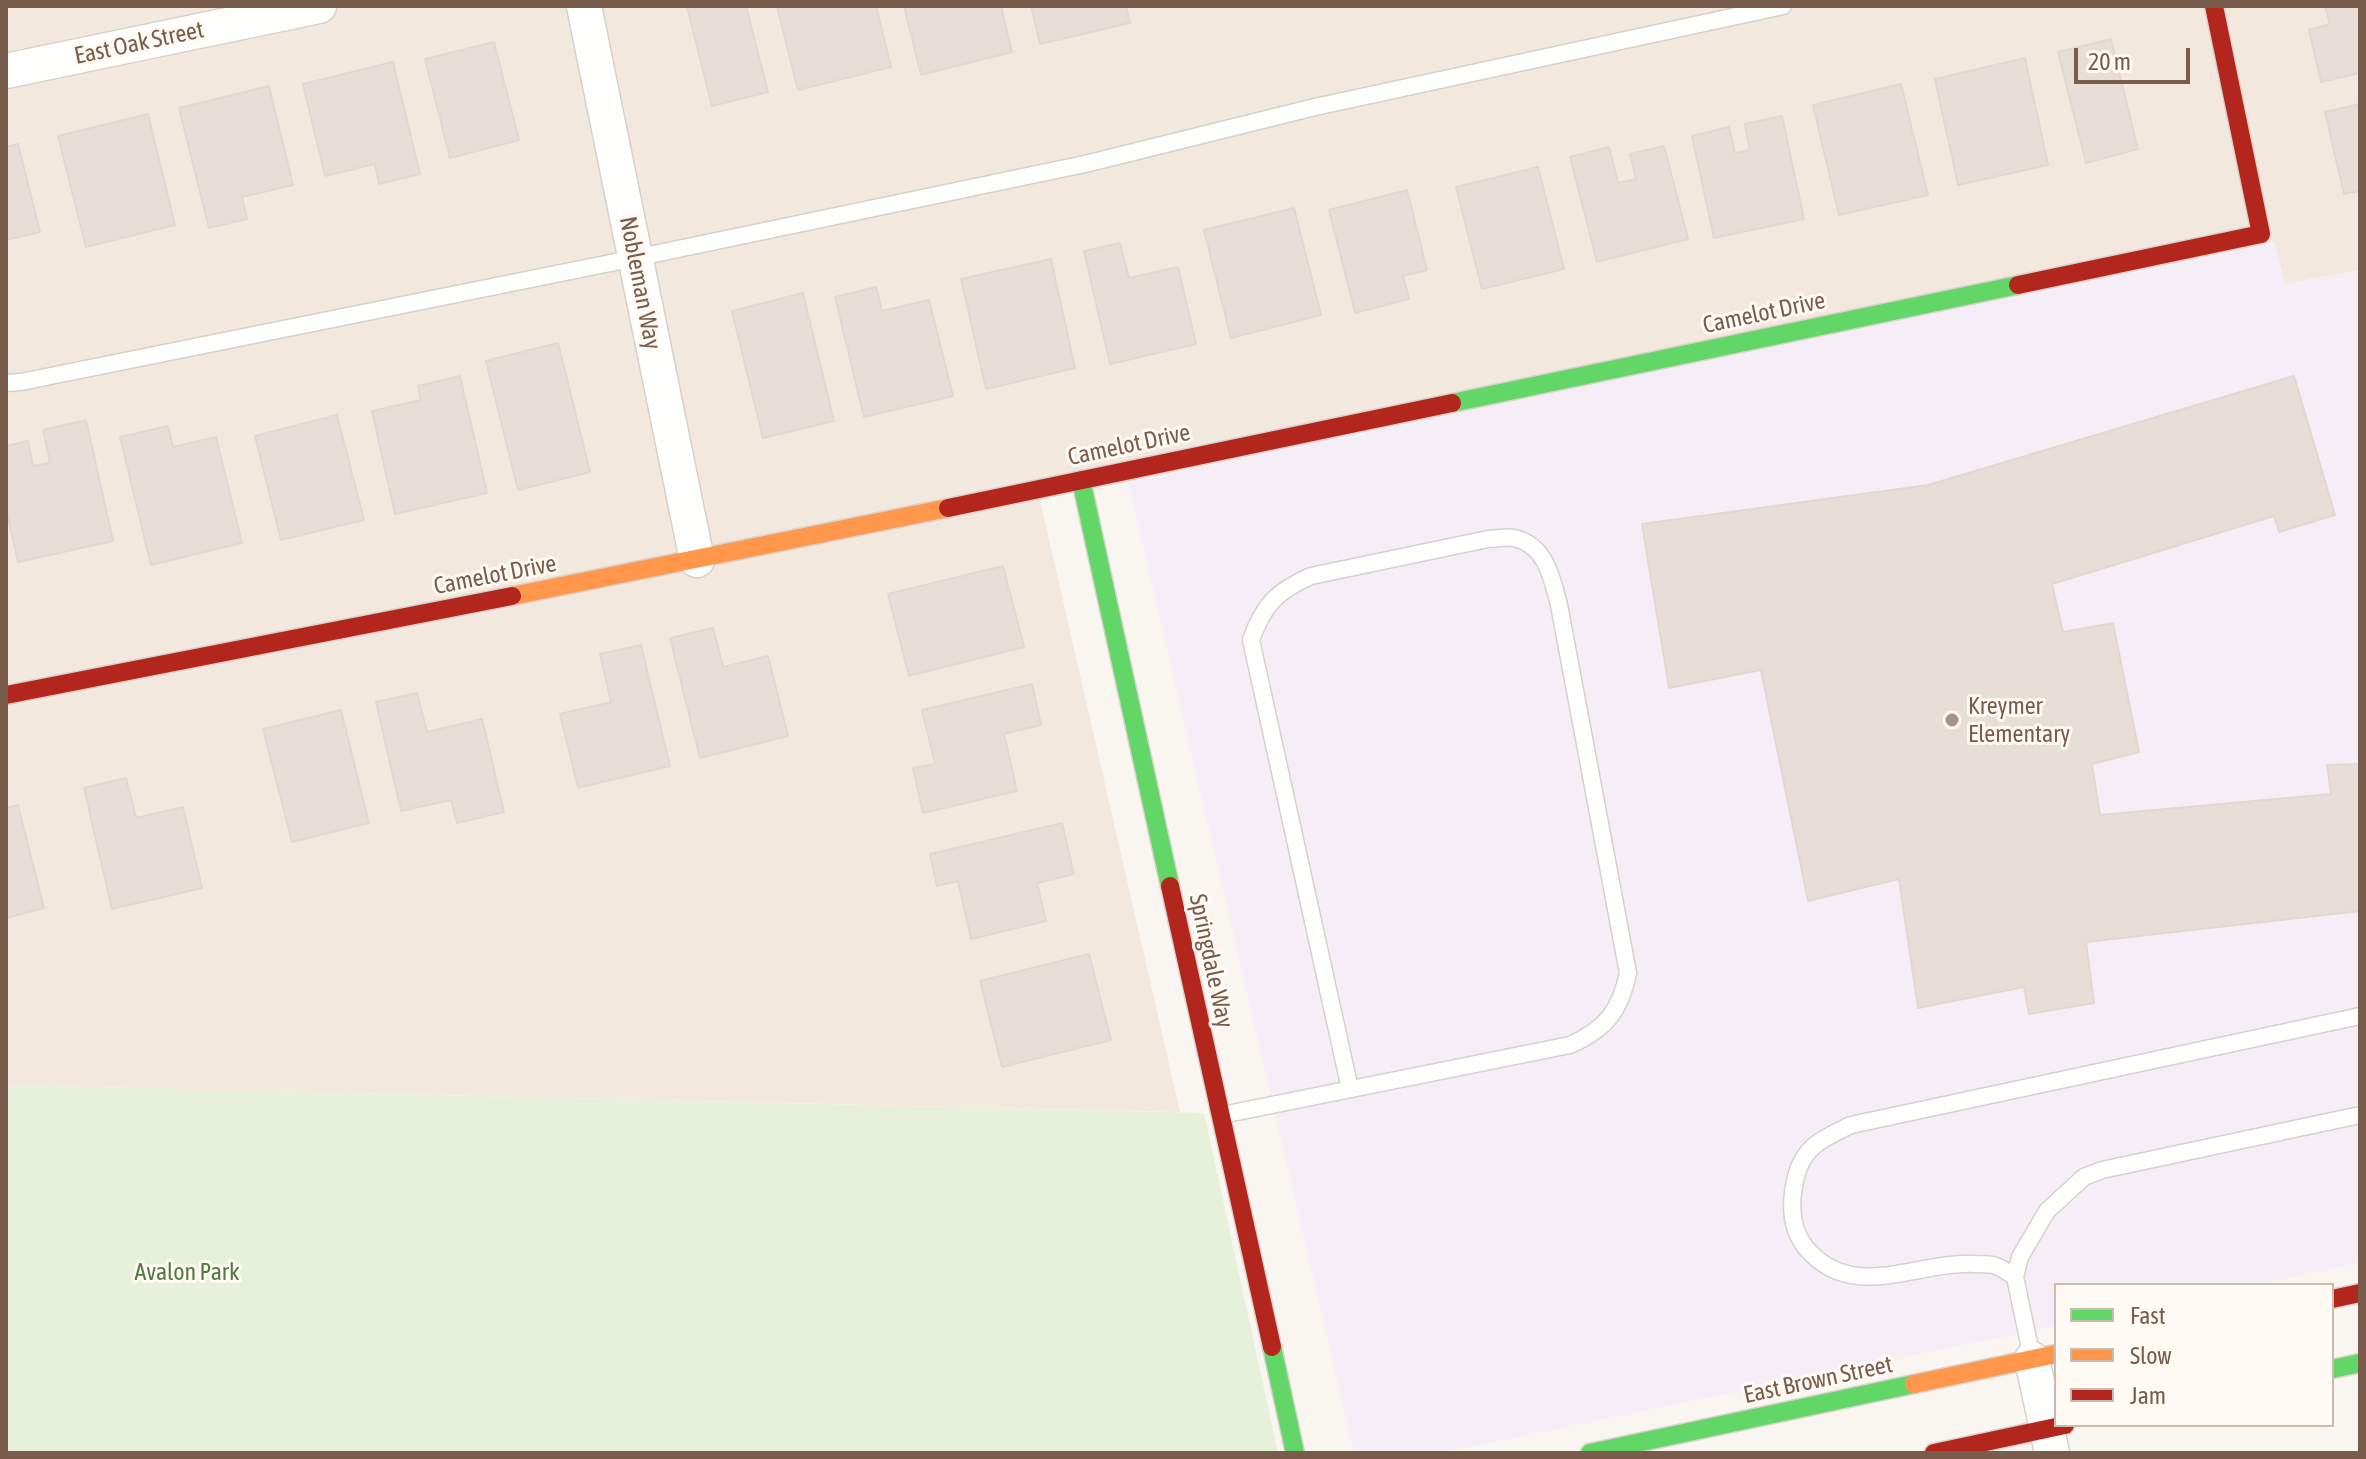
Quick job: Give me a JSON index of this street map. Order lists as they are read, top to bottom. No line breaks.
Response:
{"streets":{"street":["East Oak Street","Nobleman Way","Camelot Drive","Springdale Way","East Brown Street"]},"crossings":[["Nobleman Way","Camelot Drive"],["Camelot Drive","Springdale Way"]],"parks":["Avalon Park"],"places":["Kreymer Elementary"],"legend":["Fast","Slow","Jam"],"scale_bar":"20 m"}
